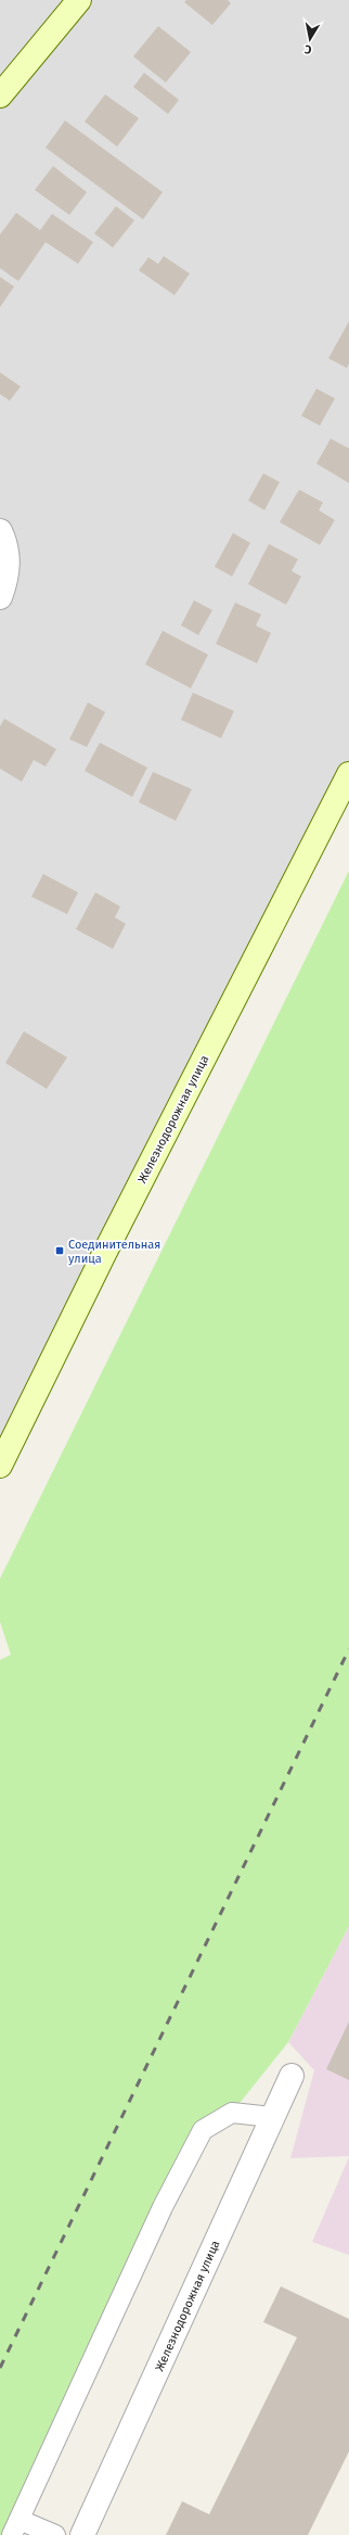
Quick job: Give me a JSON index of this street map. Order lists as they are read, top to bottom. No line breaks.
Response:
{"streets":{"street":["Железнодорожная улица"]},"places":{"transit":["Соединительная улица"]},"north":"bottom"}
